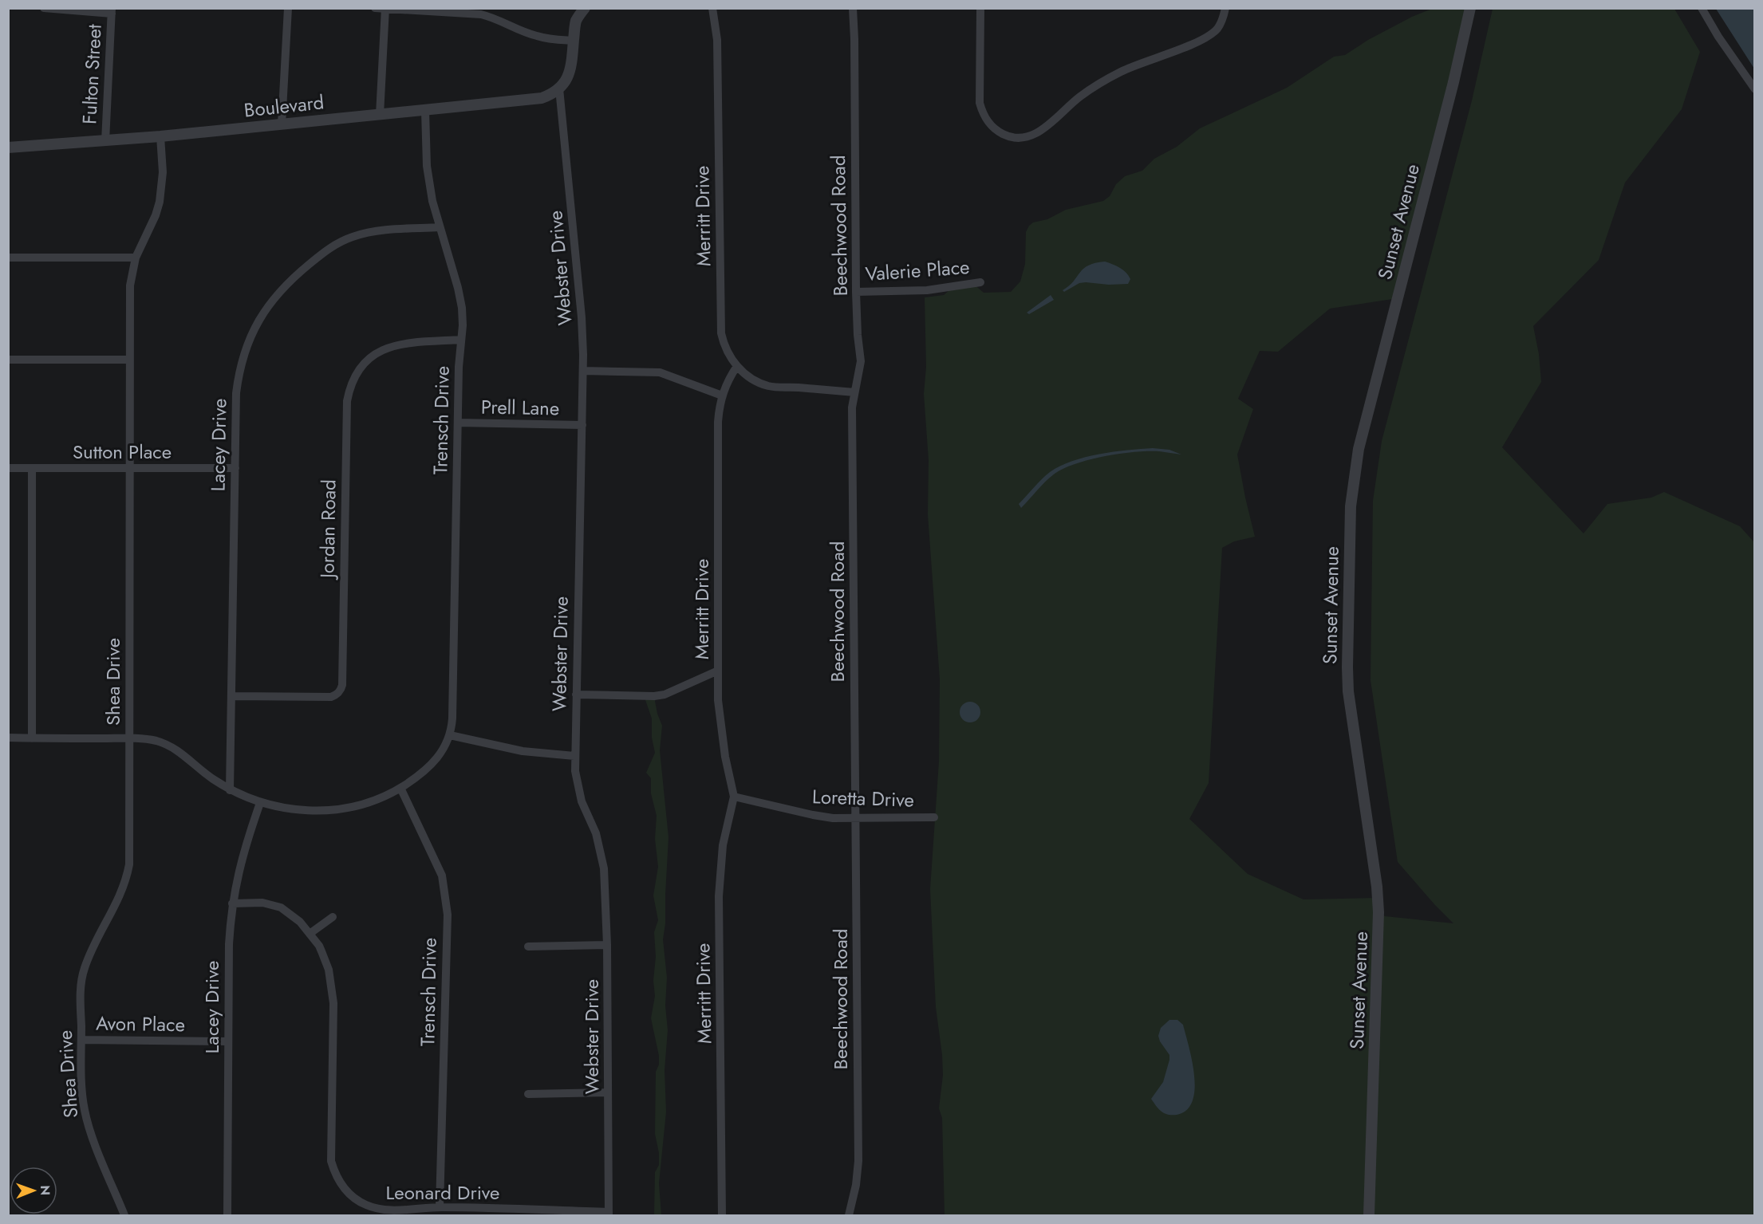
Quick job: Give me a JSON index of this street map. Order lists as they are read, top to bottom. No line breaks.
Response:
{"streets":{"street":["Fulton Street","Boulevard","Merritt Drive","Sunset Avenue","Beechwood Road","Webster Drive","Valerie Place","Prell Lane","Trensch Drive","Lacey Drive","Sutton Place","Jordan Road","Shea Drive","Loretta Drive","Avon Place","Leonard Drive"]},"crossings":[["Fulton Street","Boulevard"],["Boulevard","Webster Drive"],["Boulevard","Trensch Drive"],["Boulevard","Shea Drive"],["Merritt Drive","Loretta Drive"],["Beechwood Road","Valerie Place"],["Beechwood Road","Loretta Drive"],["Webster Drive","Prell Lane"],["Webster Drive","Leonard Drive"],["Prell Lane","Trensch Drive"],["Trensch Drive","Lacey Drive"],["Trensch Drive","Jordan Road"],["Trensch Drive","Leonard Drive"],["Lacey Drive","Sutton Place"],["Lacey Drive","Jordan Road"],["Lacey Drive","Avon Place"],["Lacey Drive","Leonard Drive"],["Sutton Place","Shea Drive"],["Shea Drive","Avon Place"]],"north":"right"}
